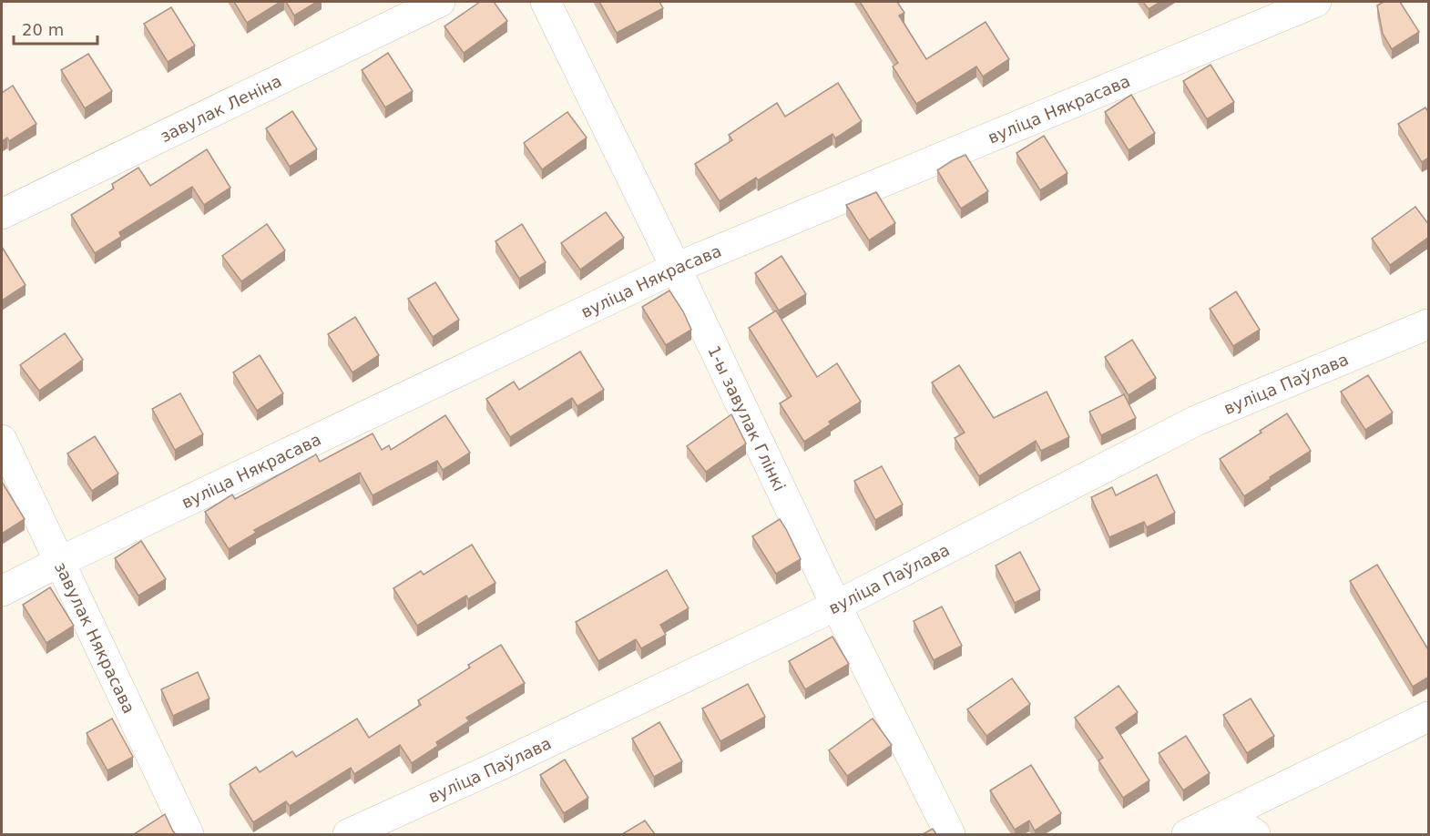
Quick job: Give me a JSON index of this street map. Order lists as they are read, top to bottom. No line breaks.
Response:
{"streets":{"street":["завулак Леніна","вуліца Някрасава","вуліца Паўлава","1-ы завулак Глінкі","завулак Някрасава"]},"crossings":[["вуліца Някрасава","1-ы завулак Глінкі"],["вуліца Някрасава","завулак Някрасава"],["вуліца Паўлава","1-ы завулак Глінкі"]],"scale_bar":"20 m"}
